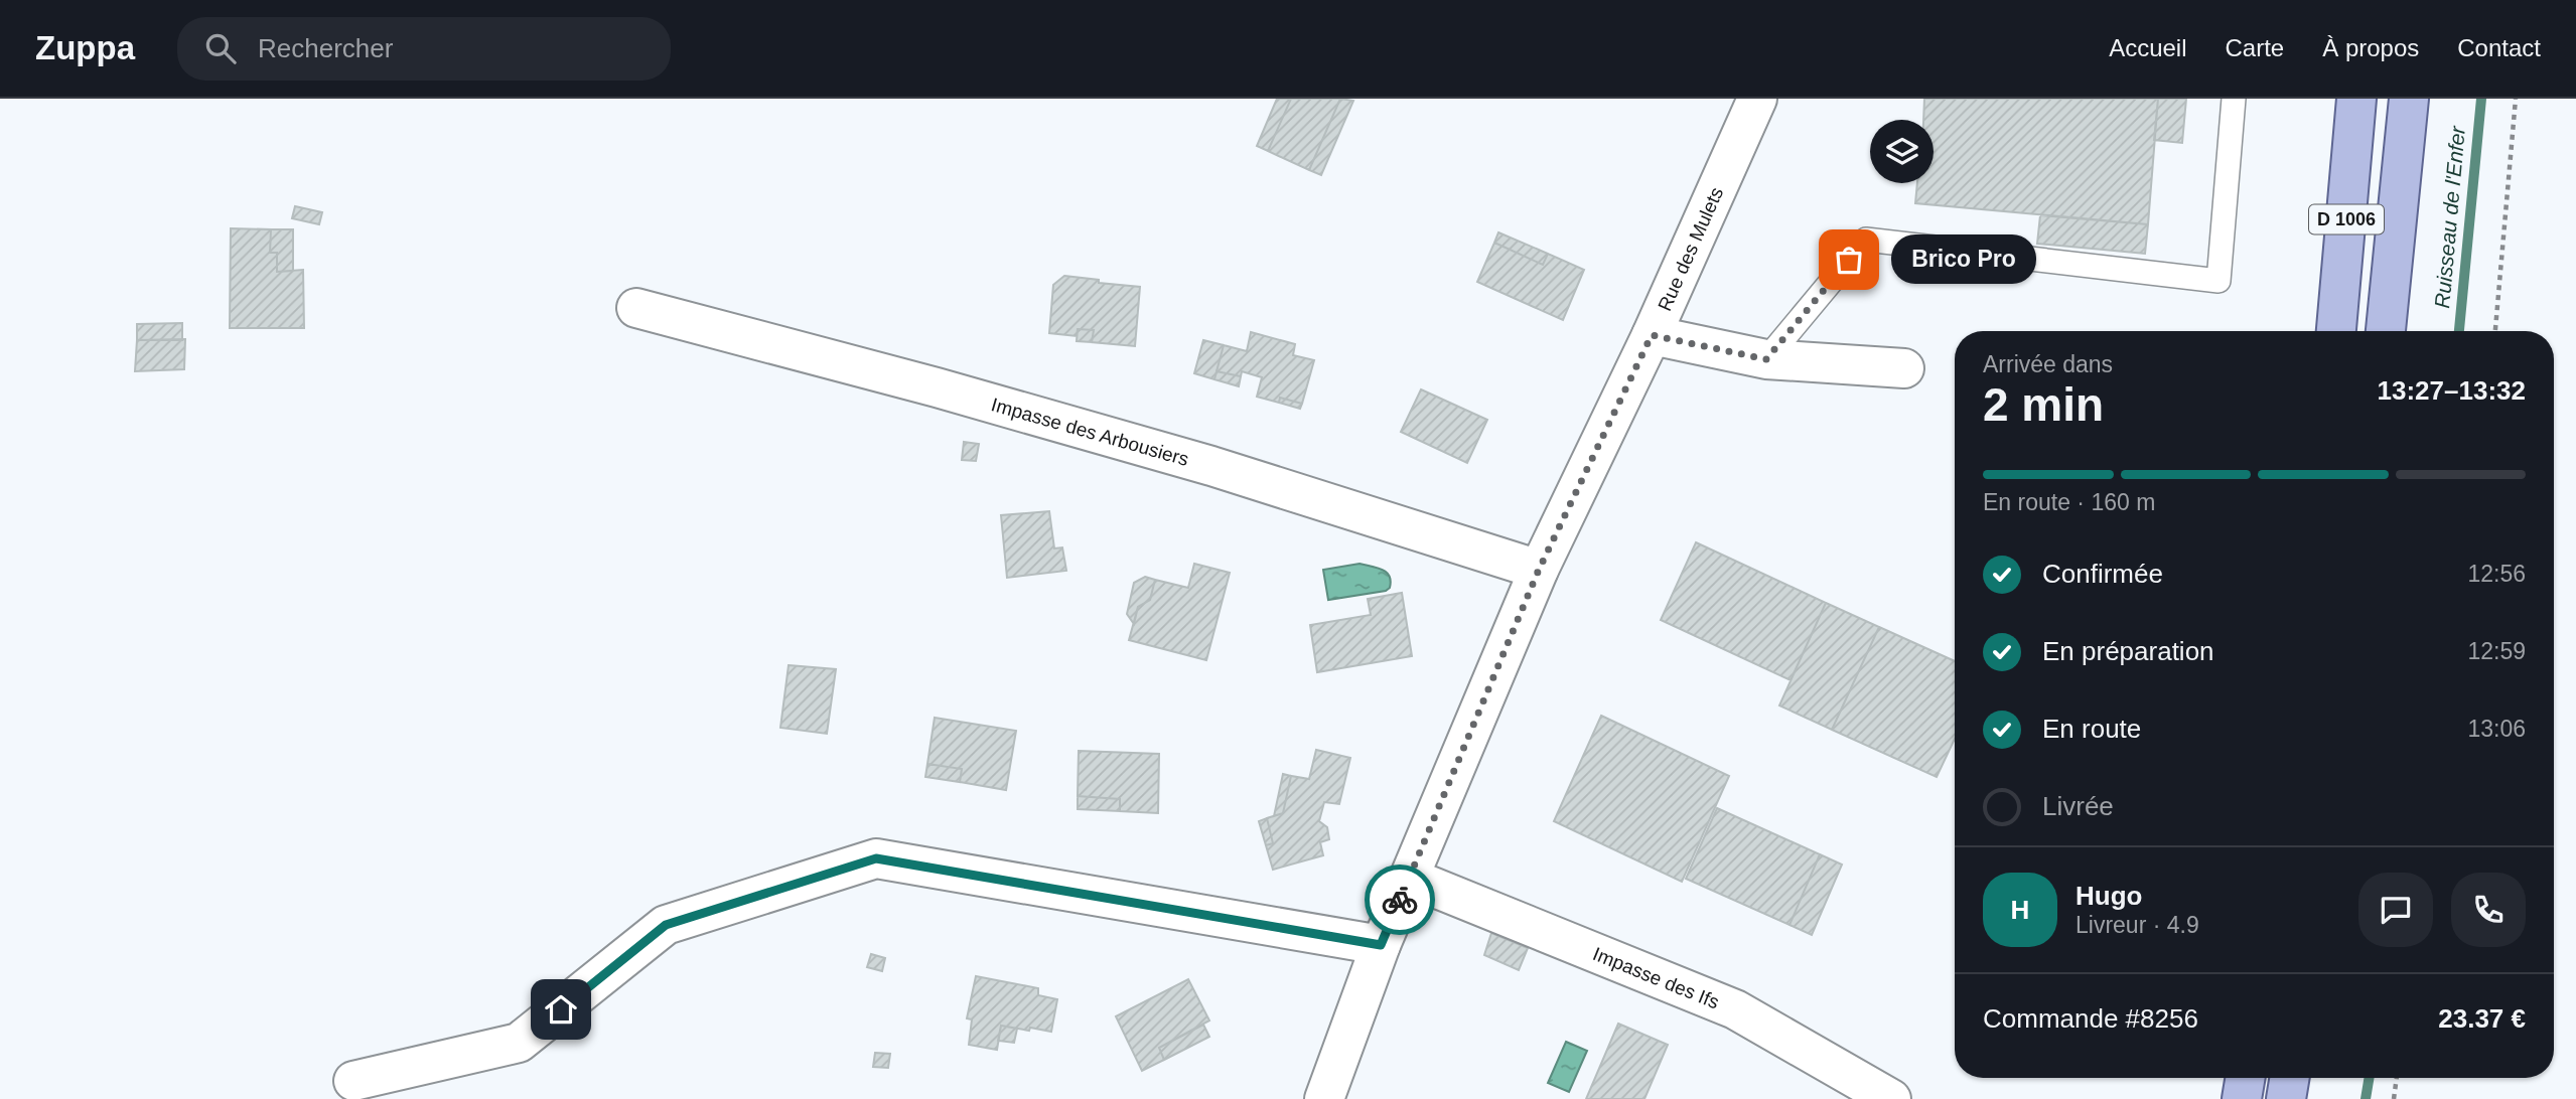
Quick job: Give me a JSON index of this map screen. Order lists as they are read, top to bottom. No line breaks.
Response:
{"streets":{"main road":["D 1006"],"street":["Rue des Mulets","Impasse des Arbousiers","Impasse des Ifs"]},"crossings":[["Rue des Mulets","Impasse des Arbousiers"],["Rue des Mulets","Impasse des Ifs"]],"water":["Ruisseau de l'Enfer"],"places":["Brico Pro"],"page":{"header":"Zuppa","search":"Rechercher","nav":["Accueil","Carte","À propos","Contact"],"bubble":"Brico Pro","heading":["2 min","Arrivée dans","13:27–13:32"],"panel":["Hugo","Livreur · 4.9","Commande #8256","23.37 €"],"bar":"En route · 160 m","list":[["Confirmée","12:56"],["En préparation","12:59"],["En route","13:06"],"Livrée"],"round":"H"}}
